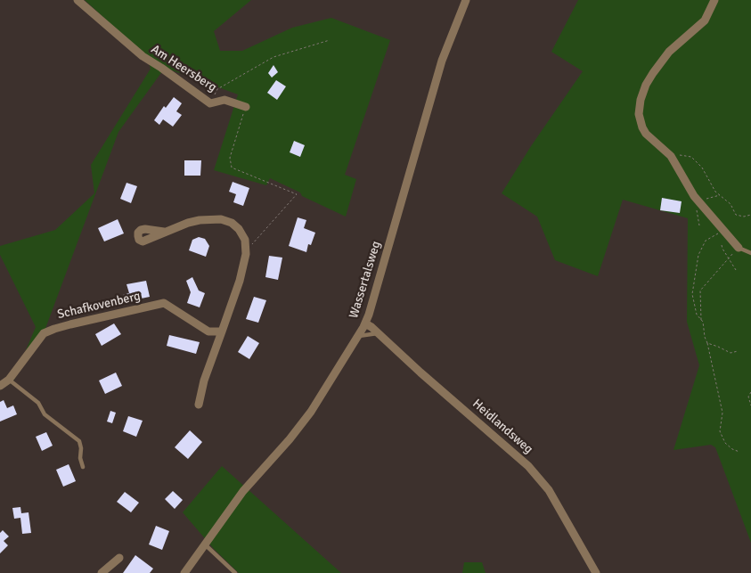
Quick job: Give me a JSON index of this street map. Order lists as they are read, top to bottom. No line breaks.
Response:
{"streets":{"street":["Am Heersberg","Wassertalsweg","Schafkovenberg","Heidlandsweg"]},"crossings":[["Wassertalsweg","Heidlandsweg"]]}
